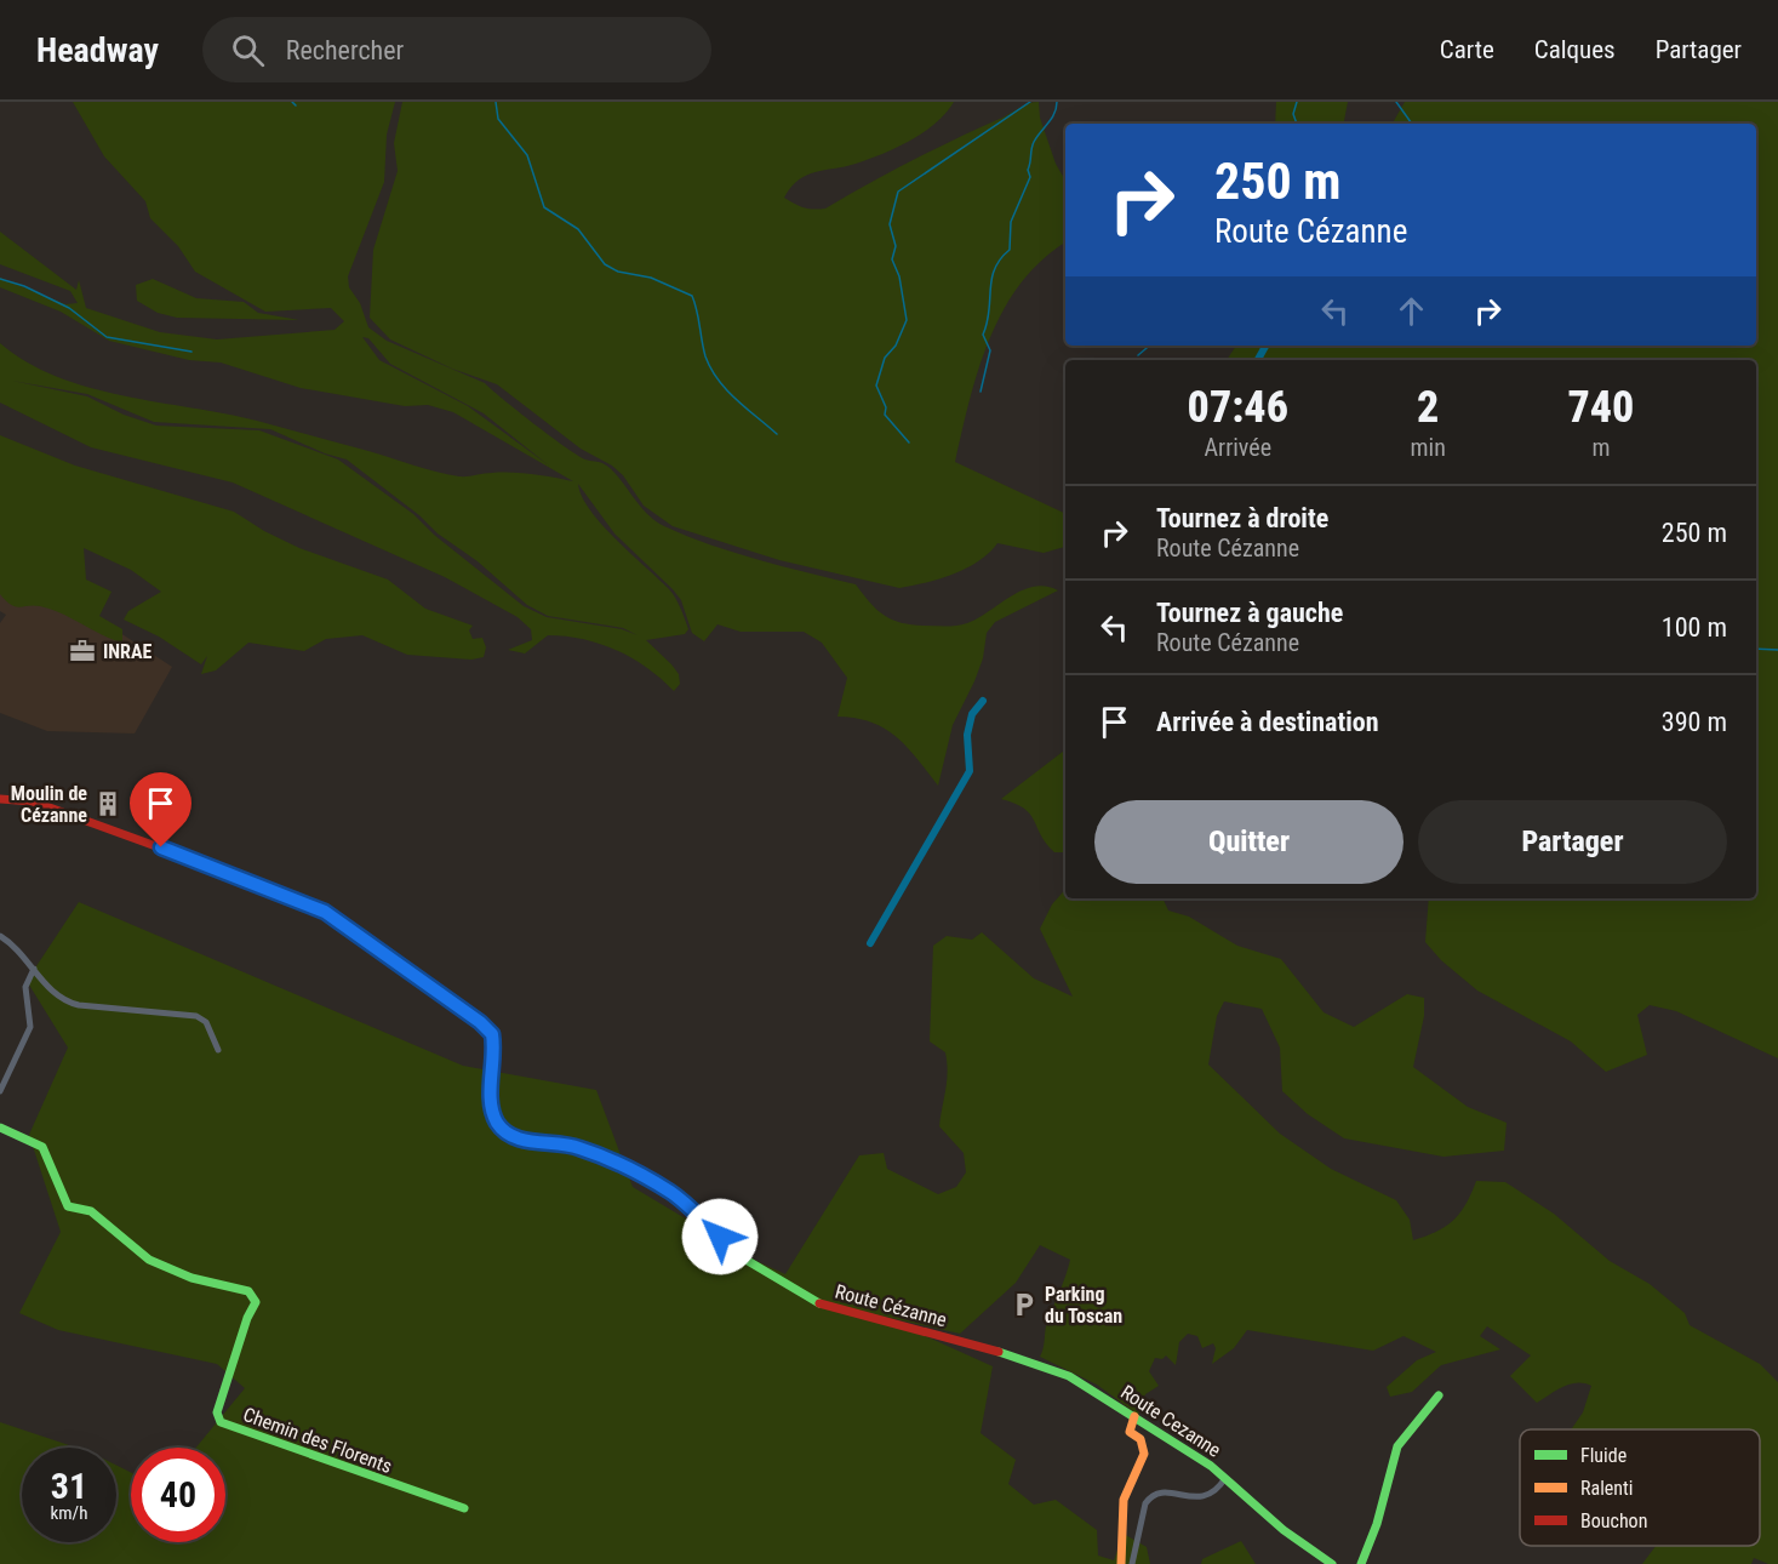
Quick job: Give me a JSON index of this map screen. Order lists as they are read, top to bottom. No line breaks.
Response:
{"streets":{"street":["Route Cézanne","Route Cezanne","Chemin des Florents"]},"crossings":[["Route Cézanne","Route Cezanne"]],"places":{"office":["INRAE"],"building":["Moulin de Cézanne"],"parking":["Parking du Toscan"]},"legend":["Fluide","Ralenti","Bouchon"],"page":{"header":"Headway","search":"Rechercher","nav":["Carte","Calques","Partager"],"turn":["250 m","Route Cézanne"],"eta":["07:46","Arrivée","2","min","740","m"],"list":[{"name":"Tournez à droite","note":"Route Cézanne","value":"250 m"},{"name":"Tournez à gauche","note":"Route Cézanne","value":"100 m"},{"name":"Arrivée à destination","value":"390 m"}],"buttons":["Quitter","Partager"],"speed":"31 km/h","limit":"40"}}
